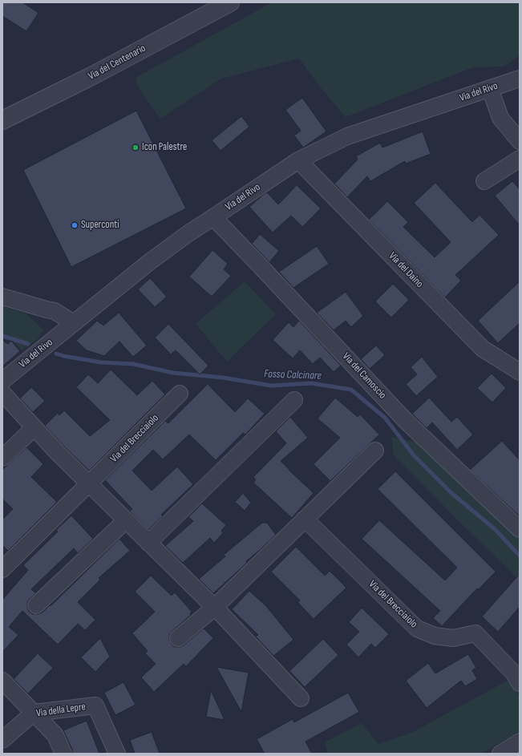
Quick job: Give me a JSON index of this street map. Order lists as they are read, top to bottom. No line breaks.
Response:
{"streets":{"street":["Via del Centenario","Via del Rivo","Via del Daino","Via del Camoscio","Via del Brecciaiolo","Via della Lepre"]},"crossings":[["Via del Rivo","Via del Daino"],["Via del Rivo","Via del Camoscio"]],"water":["Fosso Calcinare"],"places":["Icon Palestre","Superconti"]}
